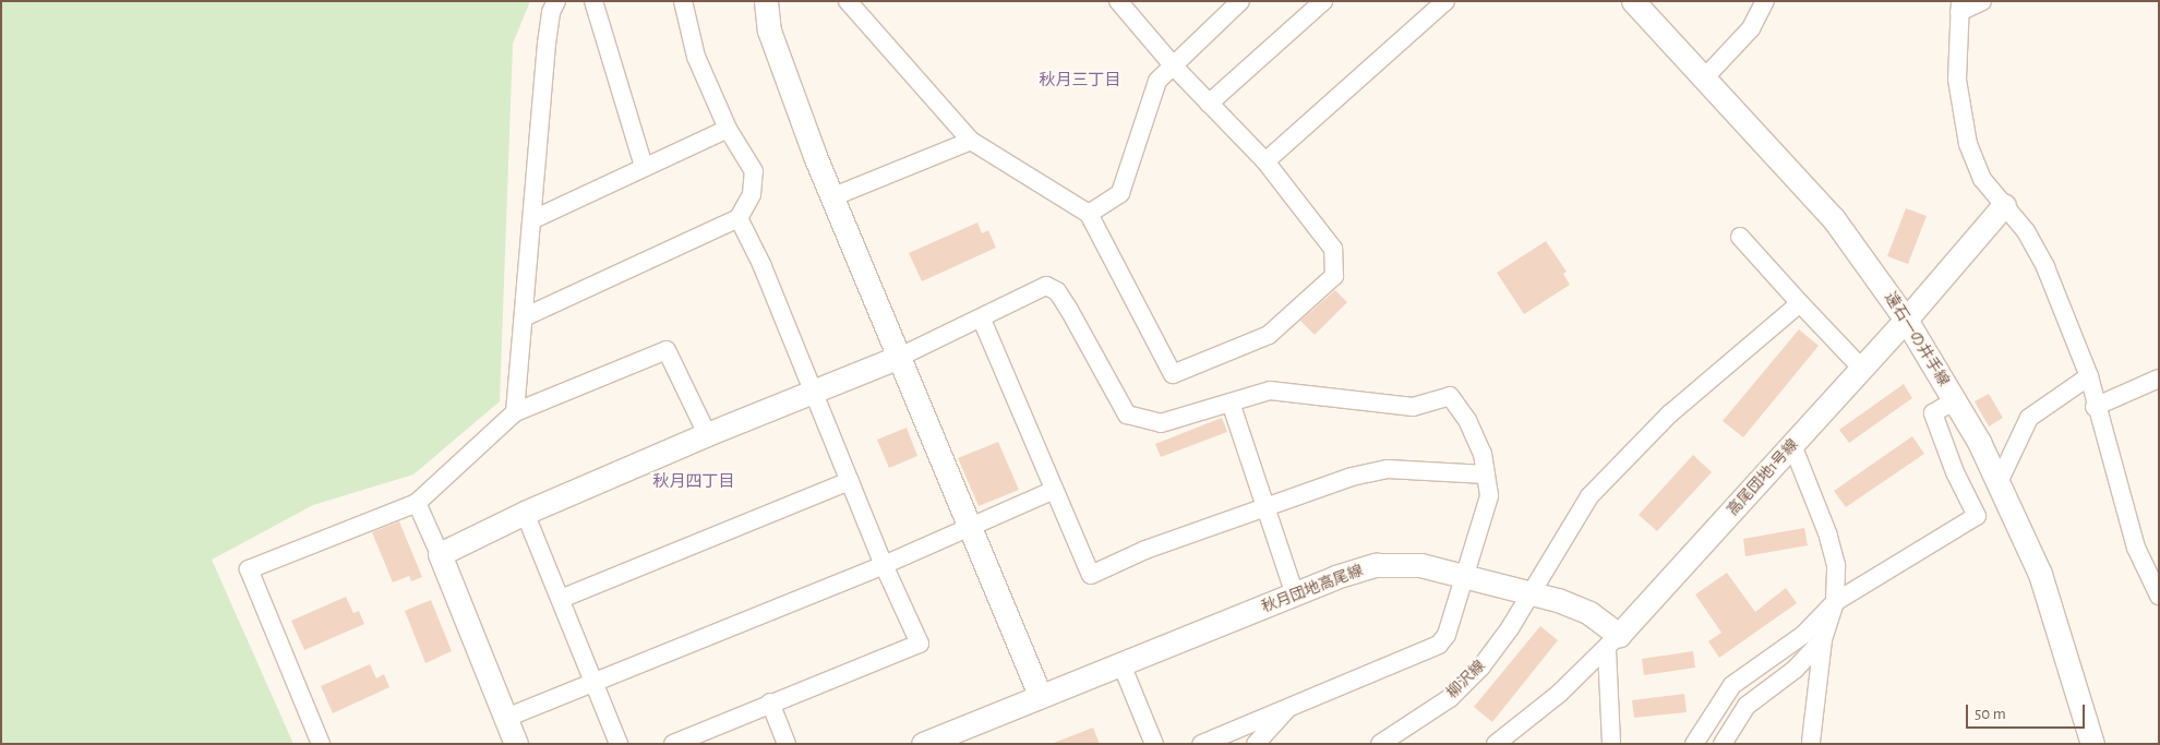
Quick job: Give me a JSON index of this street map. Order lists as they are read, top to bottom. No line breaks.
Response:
{"streets":{"street":["遠石一の井手線","高尾団地1号線","秋月団地高尾線","柳沢線"]},"crossings":[["遠石一の井手線","高尾団地1号線"],["高尾団地1号線","秋月団地高尾線"],["秋月団地高尾線","柳沢線"]],"districts":["秋月三丁目","秋月四丁目"],"scale_bar":"50 m"}
